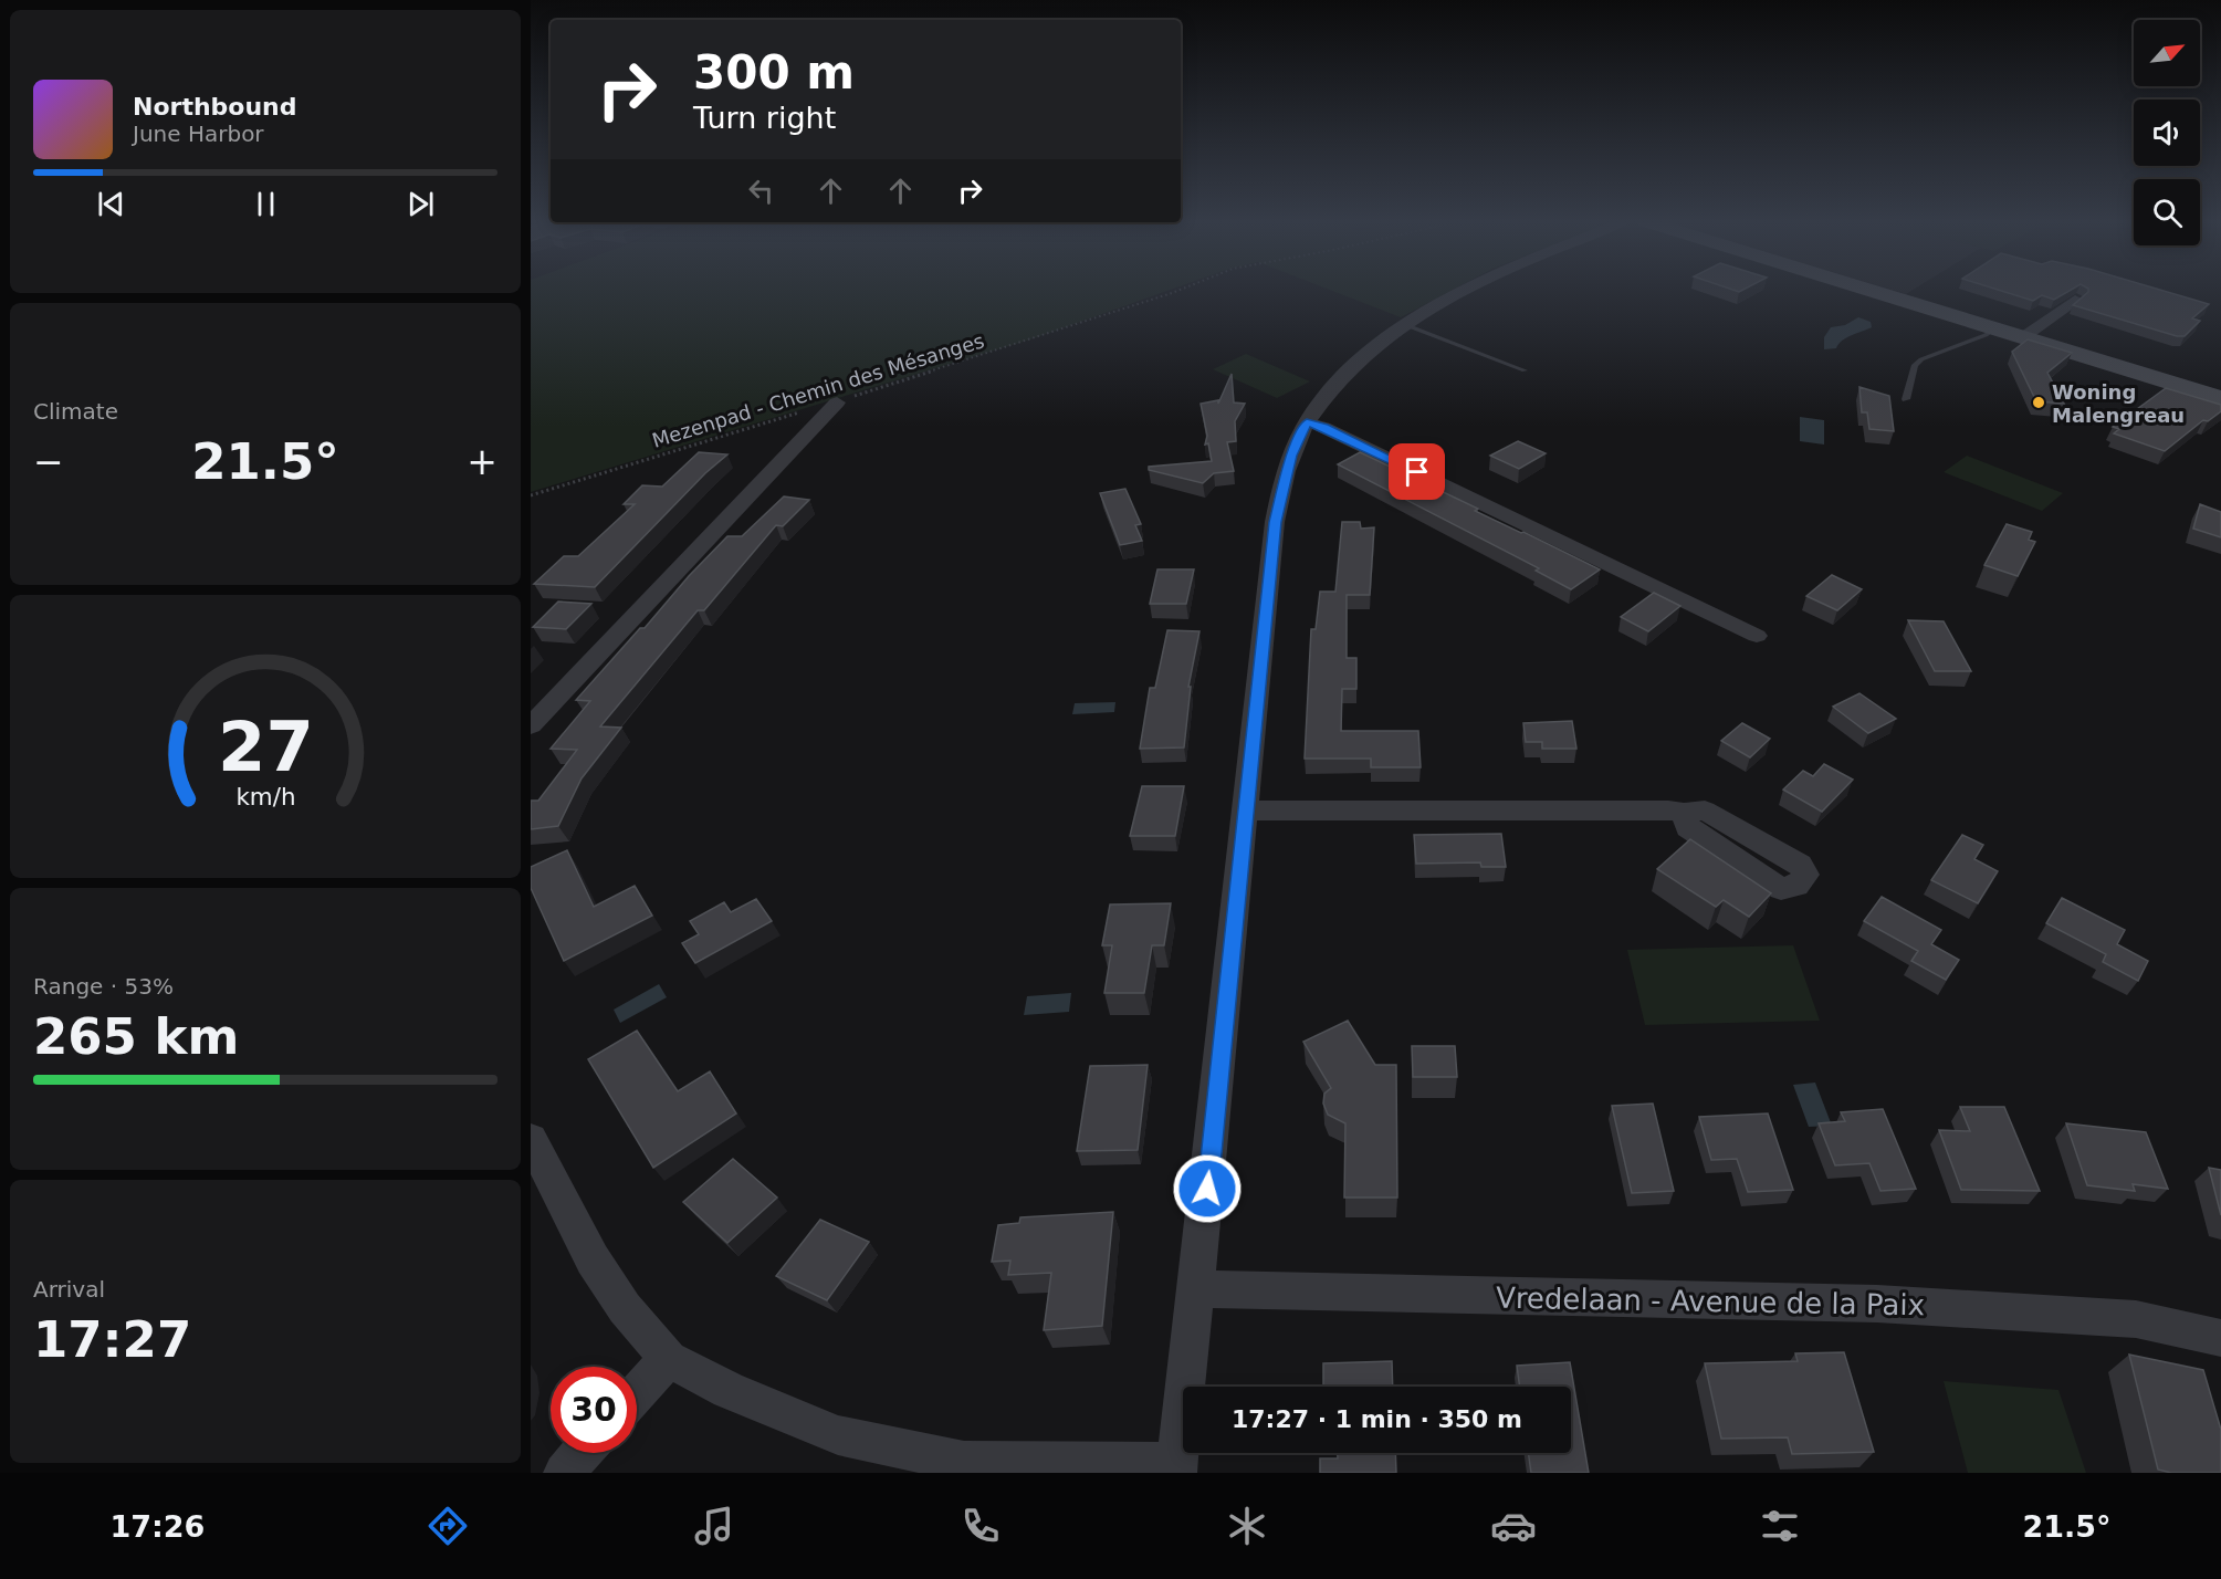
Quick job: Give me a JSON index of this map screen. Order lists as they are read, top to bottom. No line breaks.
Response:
{"streets":{"street":["Vredelaan - Avenue de la Paix"],"path":["Mezenpad - Chemin des Mésanges"]},"places":["Woning Malengreau"],"north":"top right","page":{"turn":["300 m","Turn right"],"song":["Northbound","June Harbor"],"tile":["Climate",["Range · 53%","265 km"],["Arrival","17:27"]],"heat":["−","21.5°","+"],"limit":"30","trip":"17:27 · 1 min · 350 m","tabs":["17:26","21.5°"],"gauge":["27","km/h"]}}
